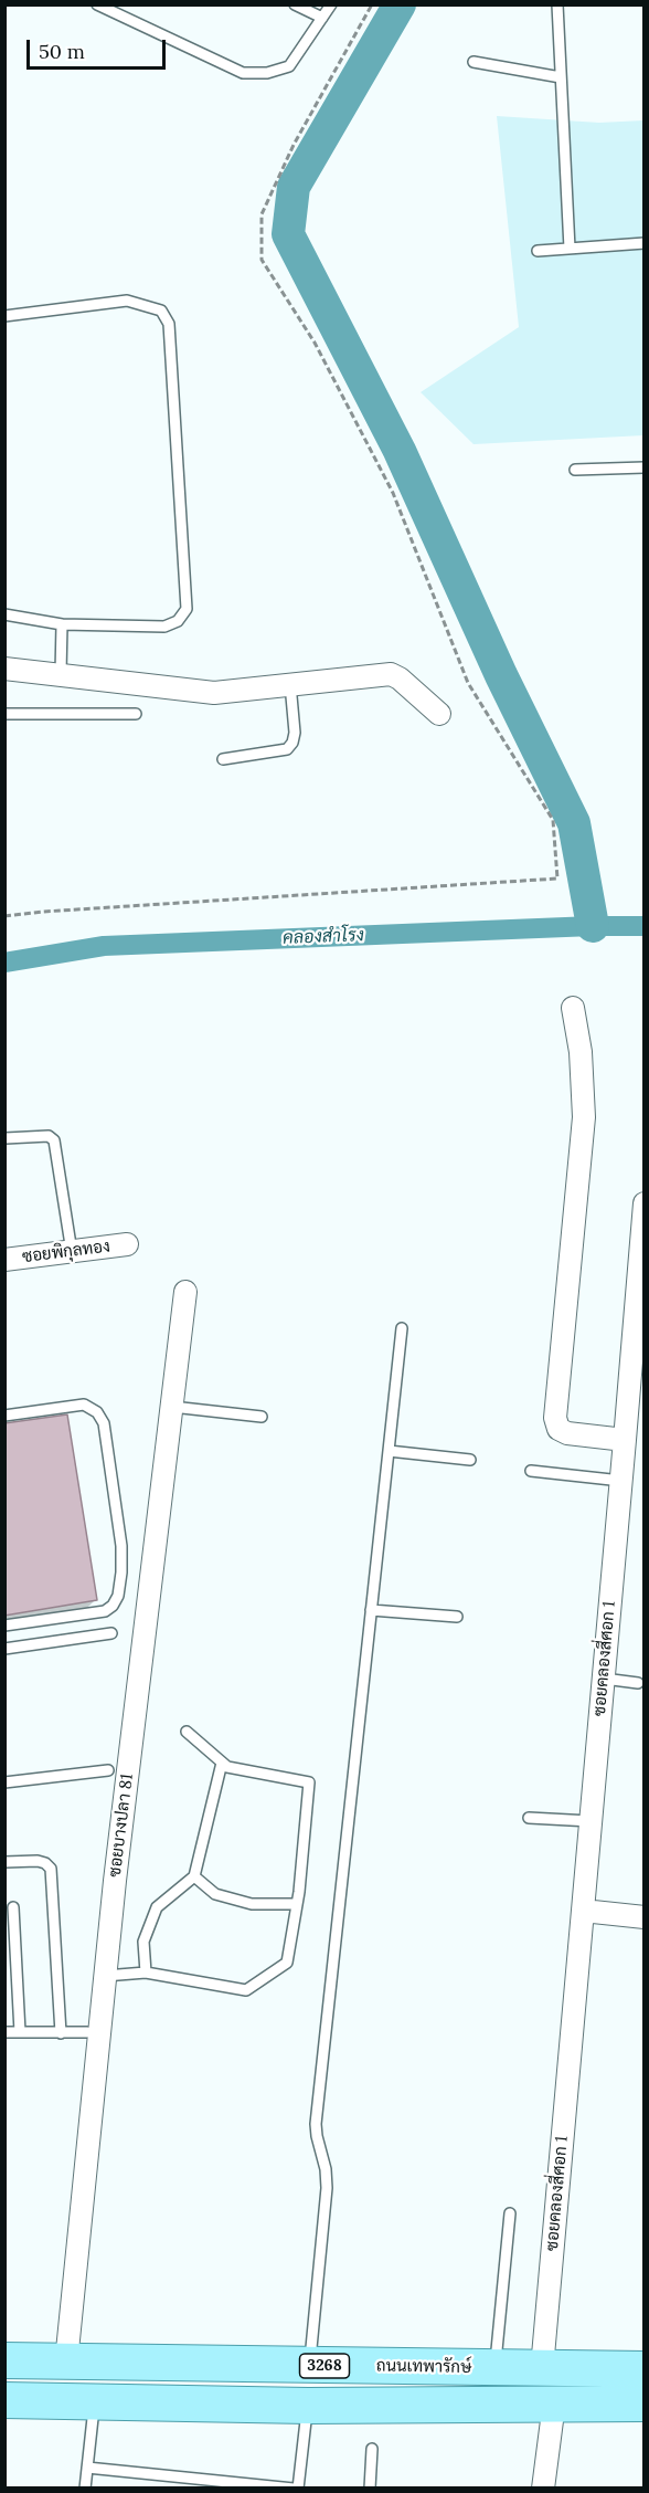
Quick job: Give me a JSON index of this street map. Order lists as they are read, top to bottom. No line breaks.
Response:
{"streets":{"main road":["3268","ถนนเทพารักษ์"],"street":["ซอยพิกุลทอง","ซอยคลองสี่ศอก 1","ซอยบางปลา 81"]},"crossings":[["ซอยคลองสี่ศอก 1","ถนนเทพารักษ์"],["ซอยบางปลา 81","ถนนเทพารักษ์"]],"water":["คลองสำโรง"],"scale_bar":"50 m"}
